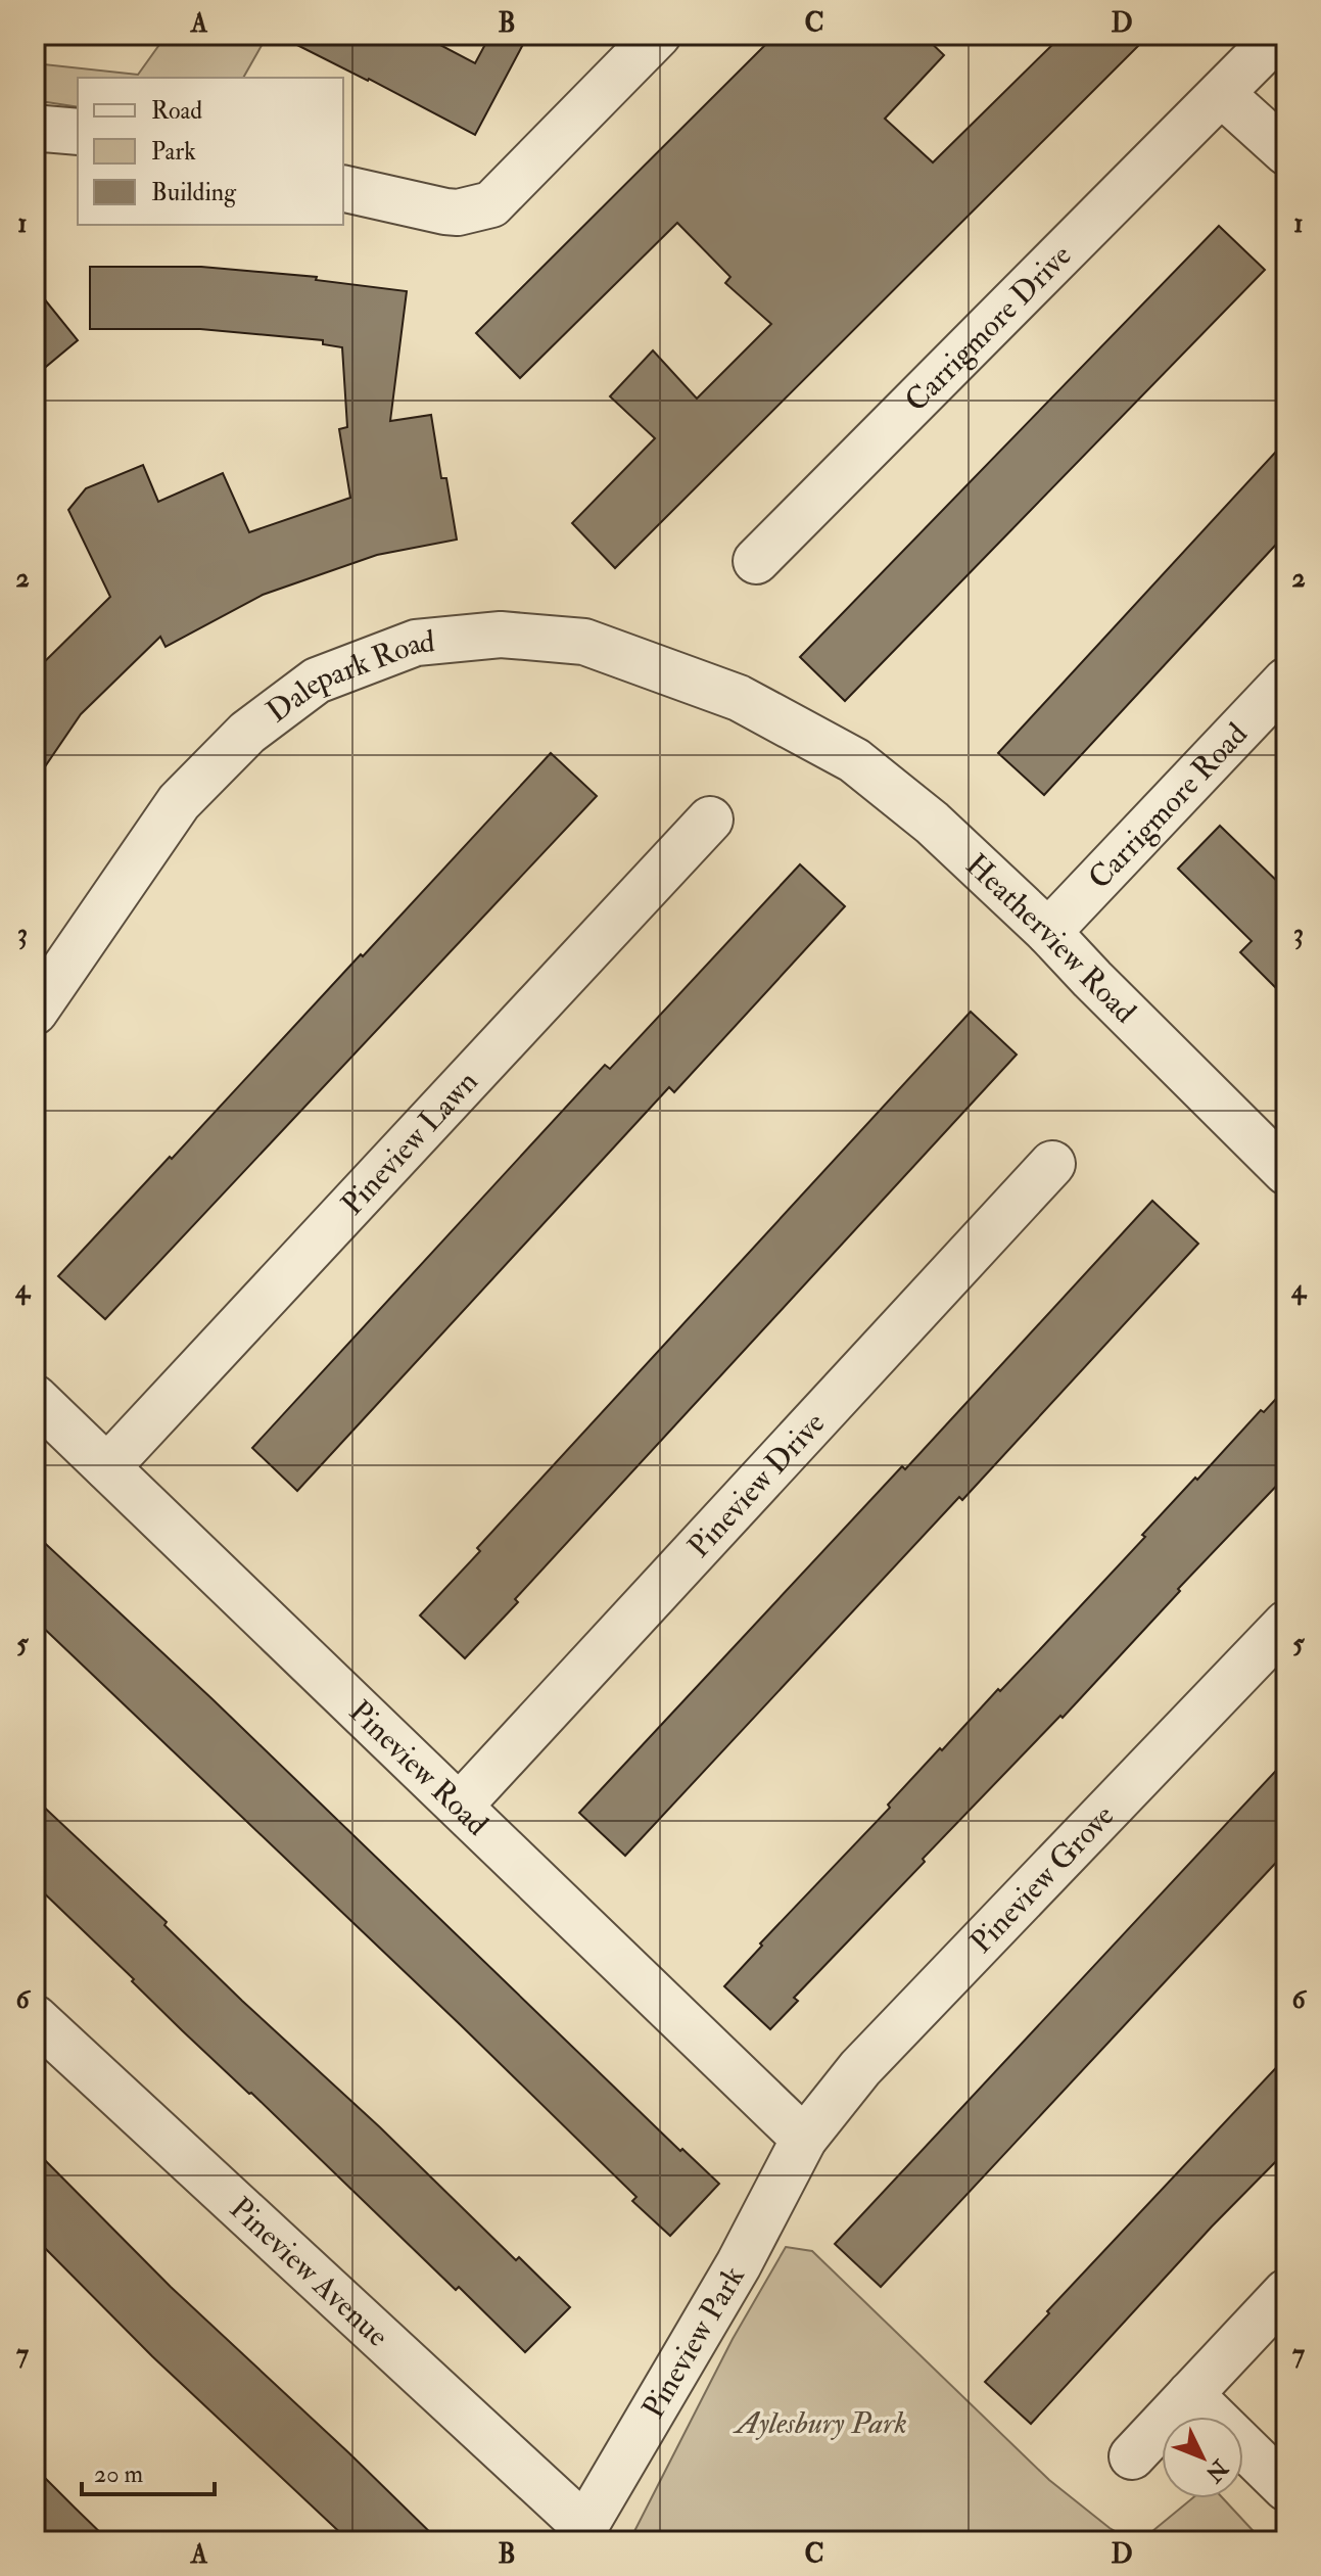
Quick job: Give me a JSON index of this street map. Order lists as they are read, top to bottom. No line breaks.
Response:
{"streets":{"street":["Carrigmore Drive","Dalepark Road","Carrigmore Road","Heatherview Road","Pineview Lawn","Pineview Drive","Pineview Road","Pineview Grove","Pineview Avenue","Pineview Park"]},"crossings":[["Dalepark Road","Heatherview Road"],["Carrigmore Road","Heatherview Road"],["Pineview Lawn","Pineview Road"],["Pineview Drive","Pineview Road"],["Pineview Road","Pineview Grove"],["Pineview Road","Pineview Park"],["Pineview Grove","Pineview Park"],["Pineview Avenue","Pineview Park"]],"parks":["Aylesbury Park"],"legend":["Road","Park","Building"],"scale_bar":"20 m","north":"bottom right","grid":{"columns":["A","B","C","D"],"rows":["1","2","3","4","5","6","7"]}}
